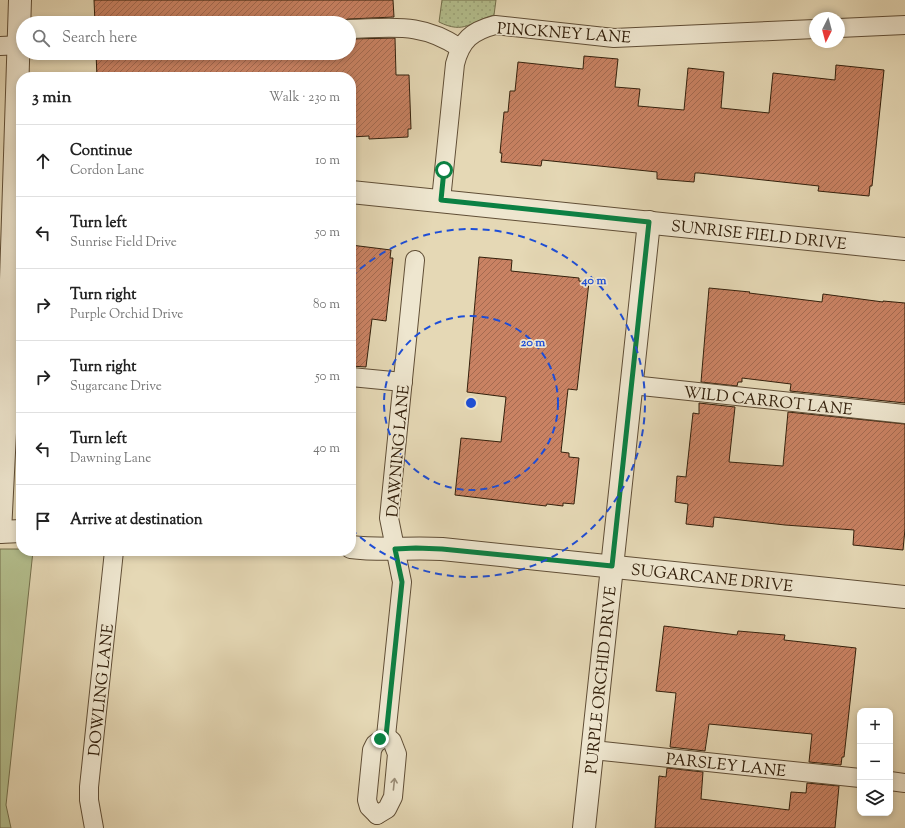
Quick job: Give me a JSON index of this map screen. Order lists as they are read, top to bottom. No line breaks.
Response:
{"streets":{"street":["SUNRISE FIELD DRIVE","SUGARCANE DRIVE","PURPLE ORCHID DRIVE"],"lane":["PINCKNEY LANE","WILD CARROT LANE","DAWNING LANE","DOWLING LANE","PARSLEY LANE"]},"crossings":[["SUNRISE FIELD DRIVE","PURPLE ORCHID DRIVE"],["WILD CARROT LANE","PURPLE ORCHID DRIVE"],["DAWNING LANE","SUGARCANE DRIVE"],["SUGARCANE DRIVE","PURPLE ORCHID DRIVE"],["PURPLE ORCHID DRIVE","PARSLEY LANE"]],"north":"bottom","page":{"search":"Search here","heading":["3 min","Walk · 230 m"],"list":[["Continue","Cordon Lane","10 m"],["Turn left","Sunrise Field Drive","50 m"],["Turn right","Purple Orchid Drive","80 m"],["Turn right","Sugarcane Drive","50 m"],["Turn left","Dawning Lane","40 m"],"Arrive at destination"],"map_buttons":["+","−"]},"rings":["40 m","20 m"]}
